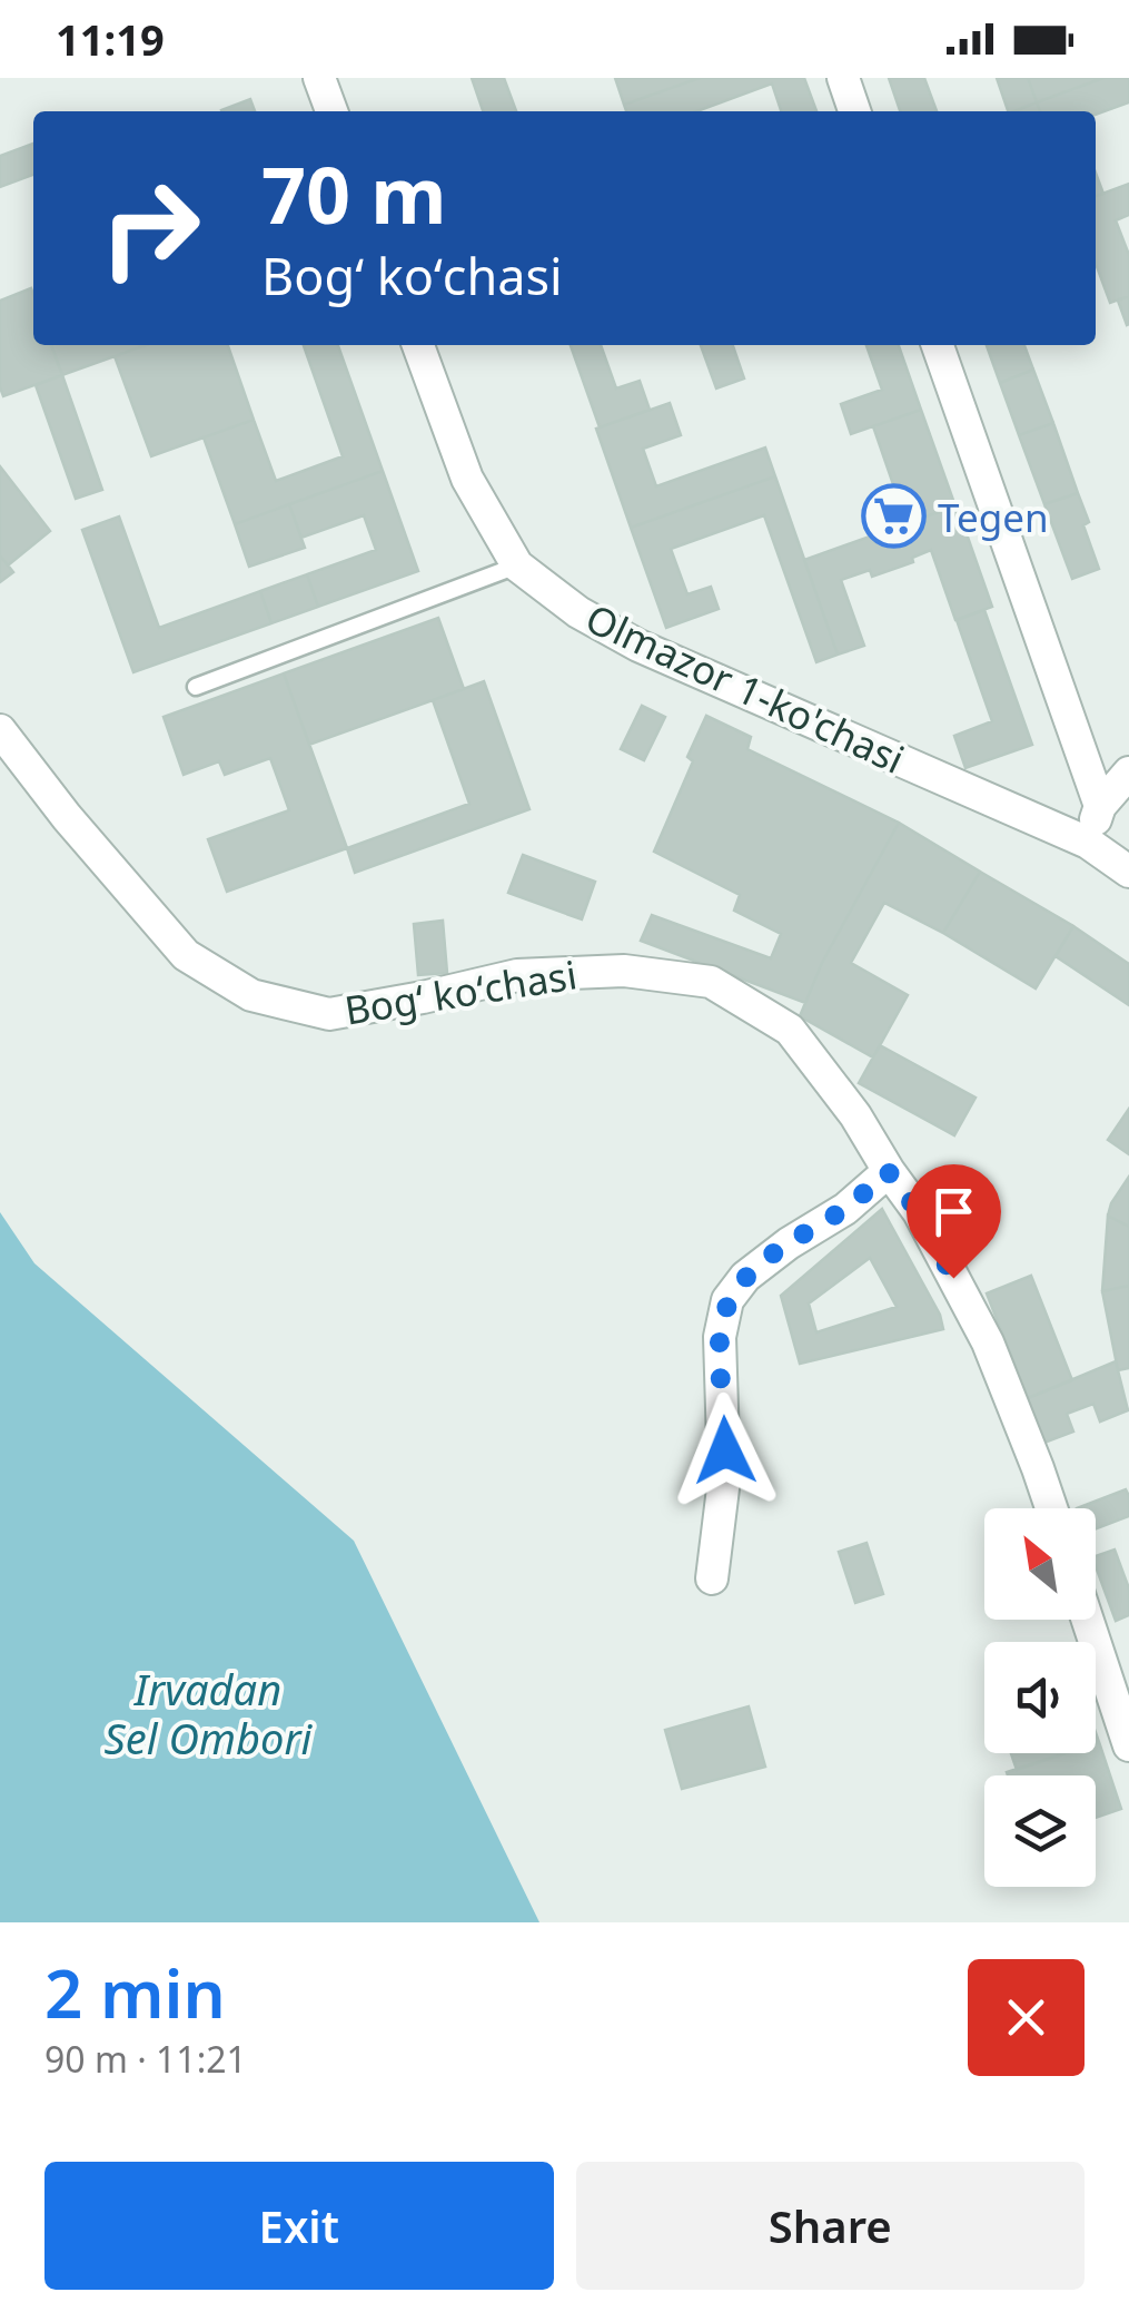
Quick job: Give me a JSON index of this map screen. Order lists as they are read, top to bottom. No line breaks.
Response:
{"streets":{"street":["Olmazor 1-ko'chasi","Bogʻ koʻchasi"]},"water":["Irvadan Sel Ombori"],"places":{"supermarket":["Tegen"]},"north":"top left","page":{"status":"11:19","turn":["70 m","Bogʻ koʻchasi"],"heading":["2 min","90 m · 11:21"],"buttons":["Exit","Share"]}}
